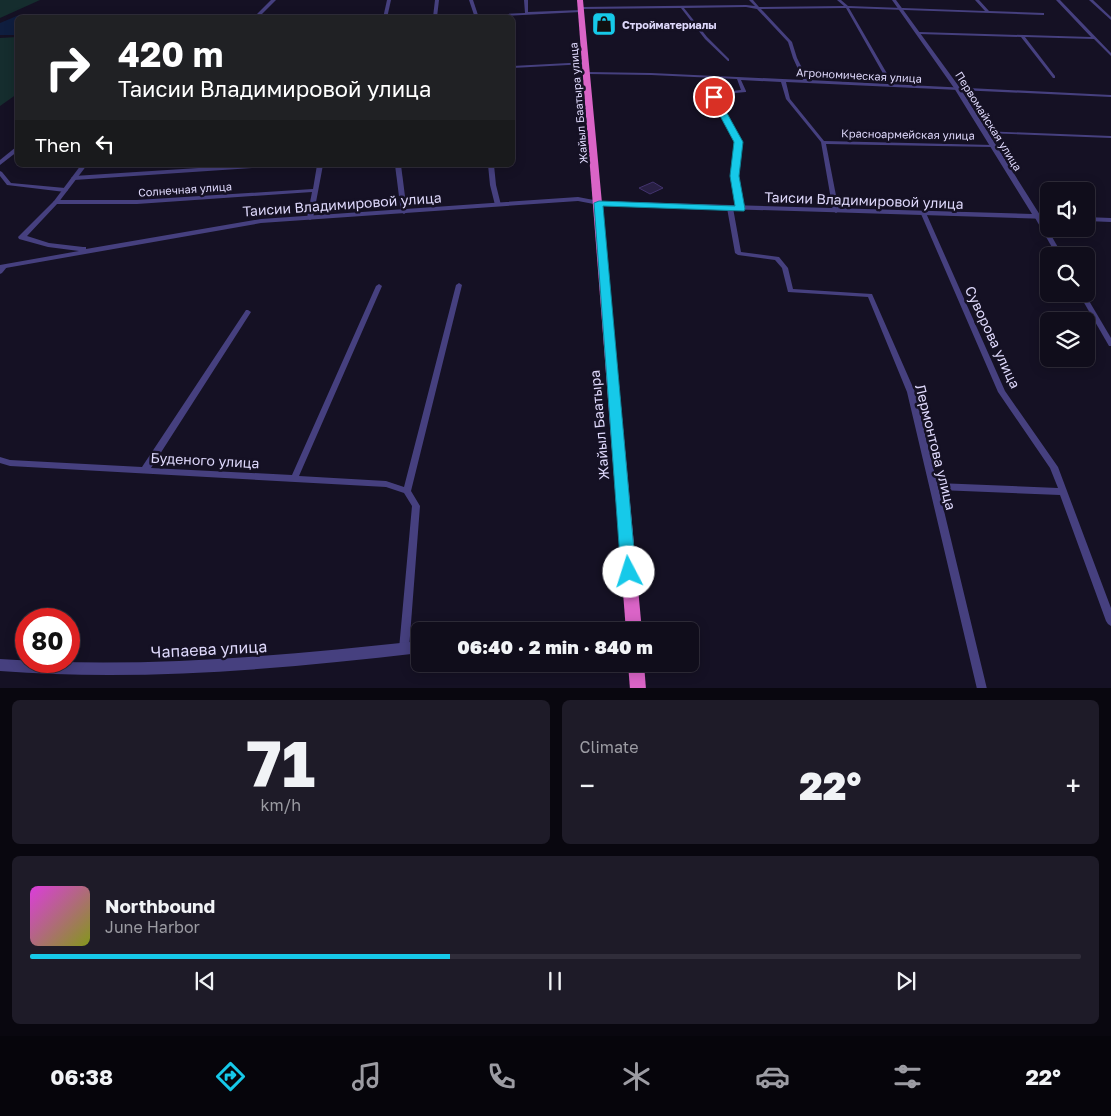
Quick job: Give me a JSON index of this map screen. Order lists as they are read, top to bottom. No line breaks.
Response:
{"streets":{"highway":["Жайыл Баатыра улица","Жайыл Баатыра"],"street":["Агрономическая улица","Первомайская улица","Красноармейская улица","Солнечная улица","Таисии Владимировой улица","Суворова улица","Лермонтова улица","Буденого улица","Чапаева улица"]},"crossings":[["Агрономическая улица","Жайыл Баатыра улица"],["Агрономическая улица","Первомайская улица"],["Жайыл Баатыра улица","Таисии Владимировой улица"],["Жайыл Баатыра улица","Жайыл Баатыра"],["Первомайская улица","Красноармейская улица"],["Первомайская улица","Таисии Владимировой улица"],["Таисии Владимировой улица","Суворова улица"],["Таисии Владимировой улица","Жайыл Баатыра"],["Таисии Владимировой улица","Лермонтова улица"]],"places":{"shop":["Стройматериалы"]},"page":{"turn":["420 m","Таисии Владимировой улица"],"then":"Then","limit":"80","trip":"06:40 · 2 min · 840 m","tile":[["71","km/h"],"Climate"],"heat":["−","22°","+"],"song":["Northbound","June Harbor"],"tabs":["06:38","22°"]}}
